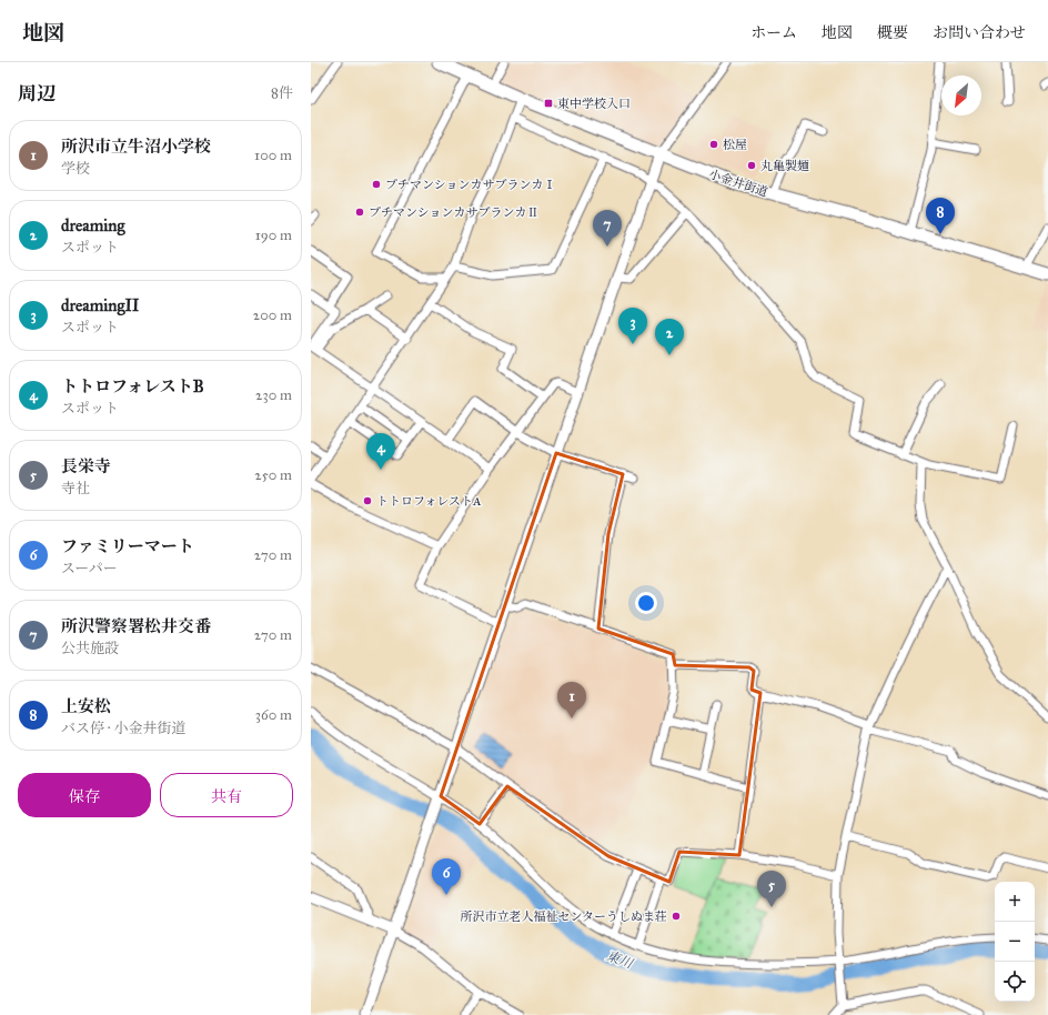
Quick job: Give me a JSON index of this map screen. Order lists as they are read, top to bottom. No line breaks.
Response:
{"streets":{"main road":["小金井街道"]},"water":["東川"],"places":{"transit":["東中学校入口"],"other":["松屋","丸亀製麺","プチマンションカサブランカⅠ","プチマンションカサブランカⅡ","トトロフォレストA","所沢市立老人福祉センターうしぬま荘"]},"north":"bottom left","page":{"header":"地図","nav":["ホーム","地図","概要","お問い合わせ"],"heading":["周辺","8件"],"list":[{"mark":"1","name":"所沢市立牛沼小学校","note":"学校","value":"100 m"},{"mark":"2","name":"dreaming","note":"スポット","value":"190 m"},{"mark":"3","name":"dreamingII","note":"スポット","value":"200 m"},{"mark":"4","name":"トトロフォレストB","note":"スポット","value":"230 m"},{"mark":"5","name":"長栄寺","note":"寺社","value":"250 m"},{"mark":"6","name":"ファミリーマート","note":"スーパー","value":"270 m"},{"mark":"7","name":"所沢警察署松井交番","note":"公共施設","value":"270 m"},{"mark":"8","name":"上安松","note":"バス停 · 小金井街道","value":"360 m"}],"pins":["8","7","3","2","4","1","6","5"],"buttons":["保存","共有"],"map_buttons":["+","−"]}}
